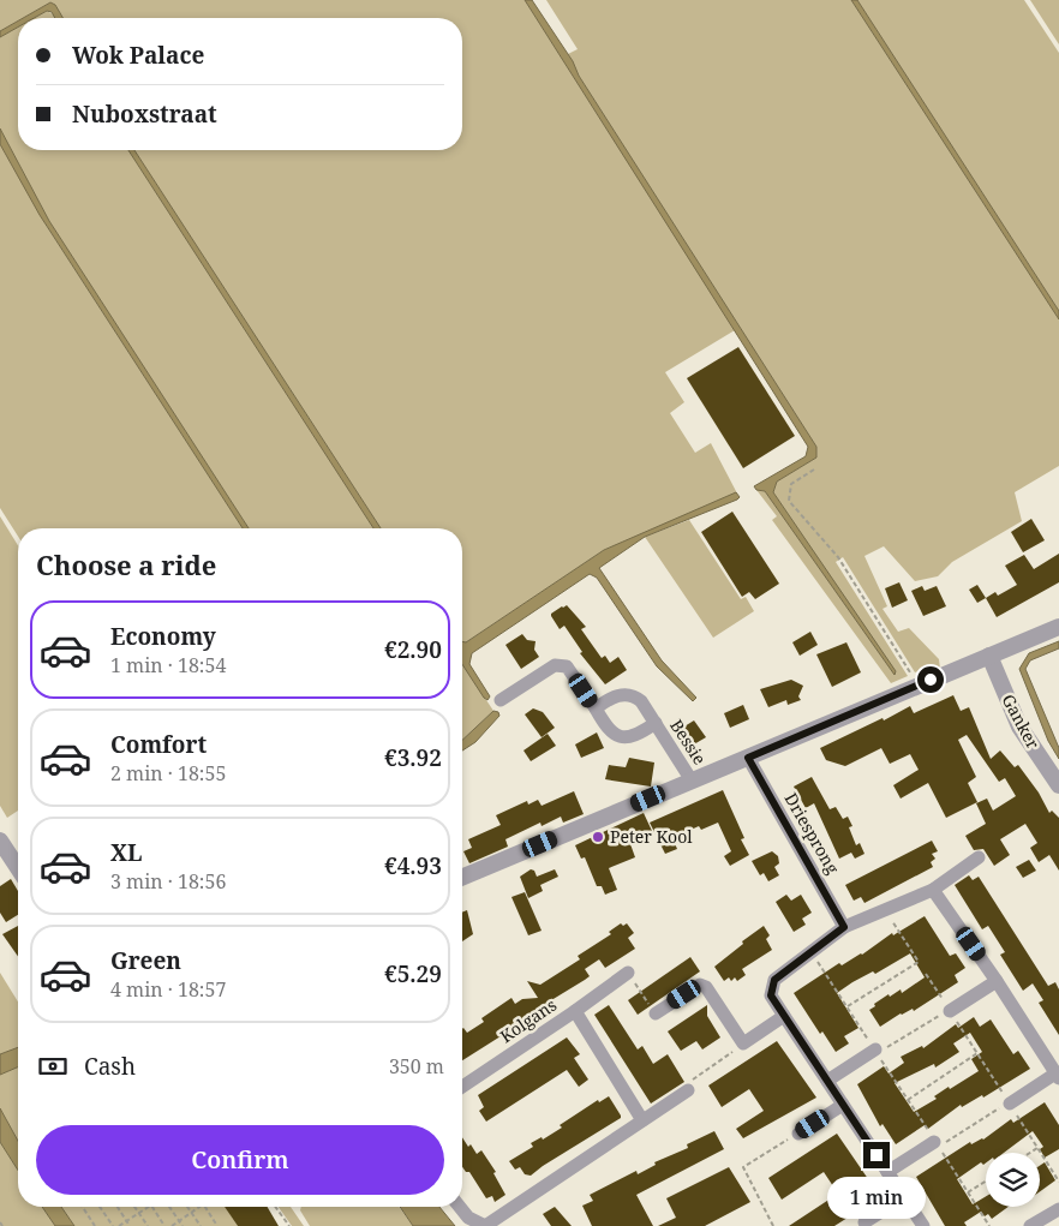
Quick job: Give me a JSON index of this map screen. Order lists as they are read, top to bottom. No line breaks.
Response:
{"streets":{"street":["Ganker","Bessie","Driesprong","Kolgans"]},"places":["Peter Kool"],"page":{"banner":["Wok Palace","Nuboxstraat"],"heading":"Choose a ride","list":[{"name":"Economy","note":"1 min · 18:54","value":"€2.90"},{"name":"Comfort","note":"2 min · 18:55","value":"€3.92"},{"name":"XL","note":"3 min · 18:56","value":"€4.93"},{"name":"Green","note":"4 min · 18:57","value":"€5.29"}],"pay":["Cash","350 m"],"buttons":"Confirm","bubble":"1 min"}}
